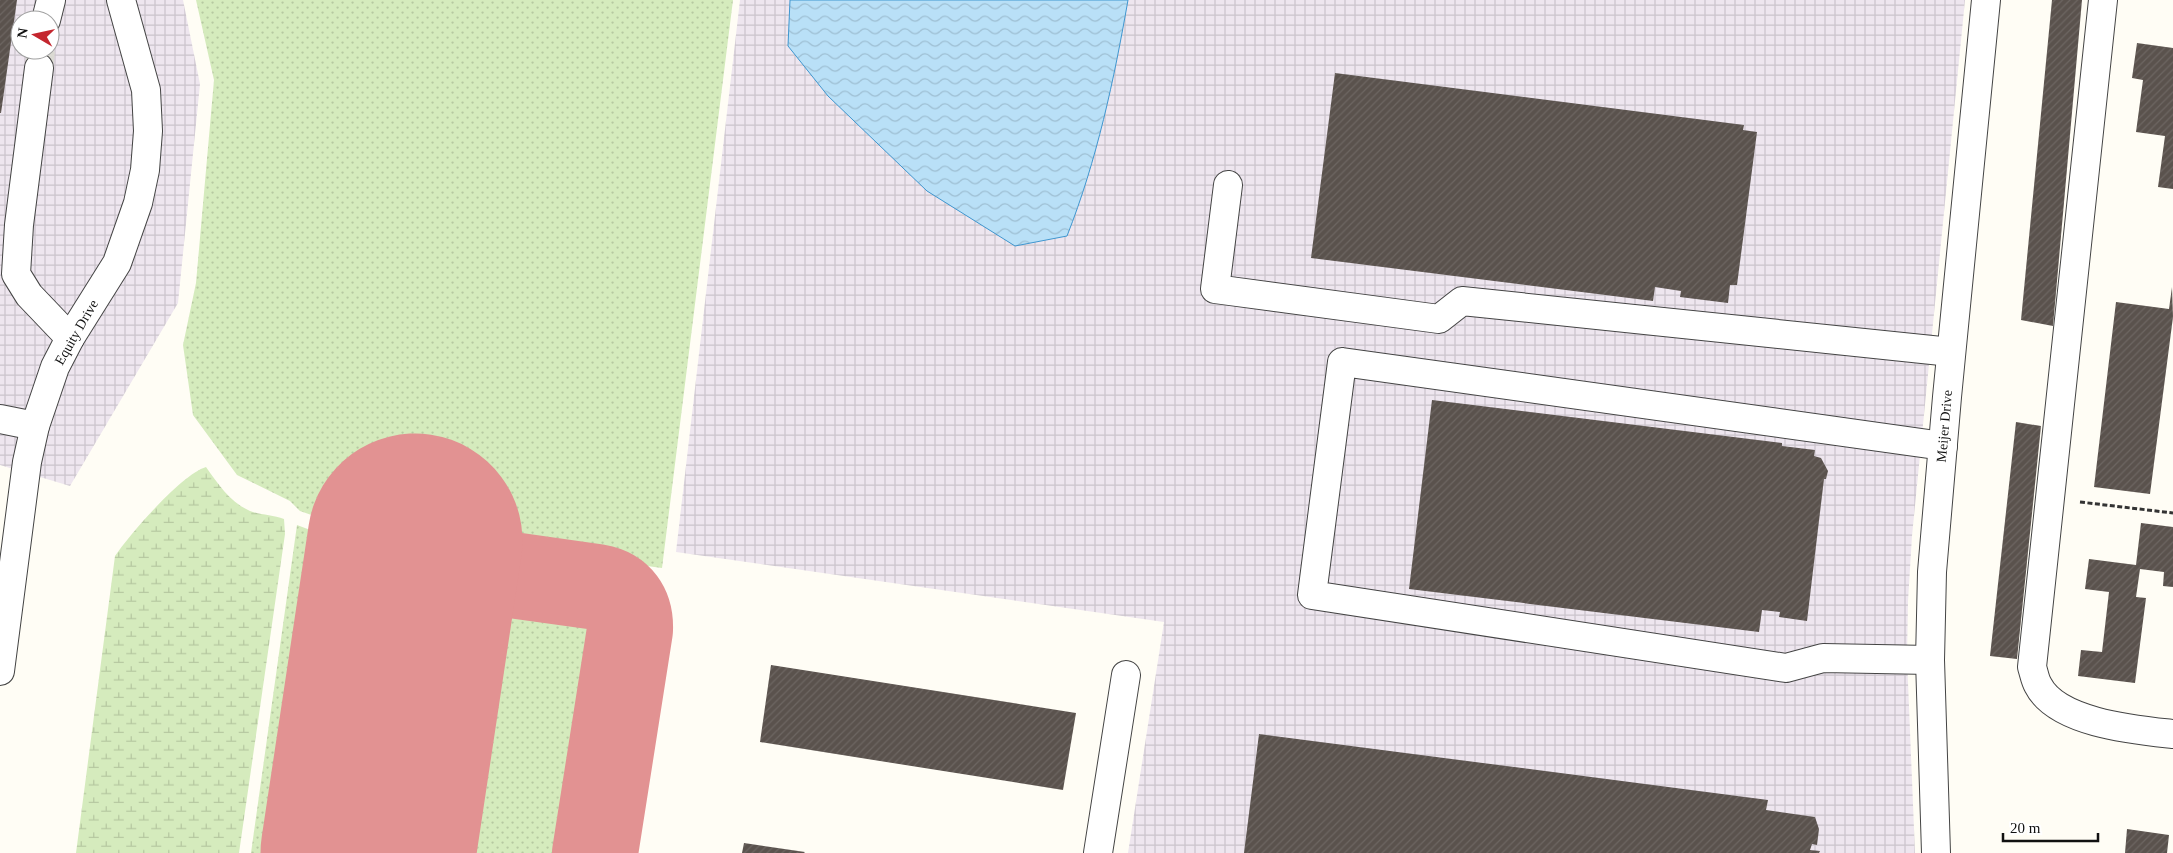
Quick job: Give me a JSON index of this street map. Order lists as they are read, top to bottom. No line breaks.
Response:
{"streets":{"street":["Equity Drive","Meijer Drive"]},"scale_bar":"20 m","north":"left"}
